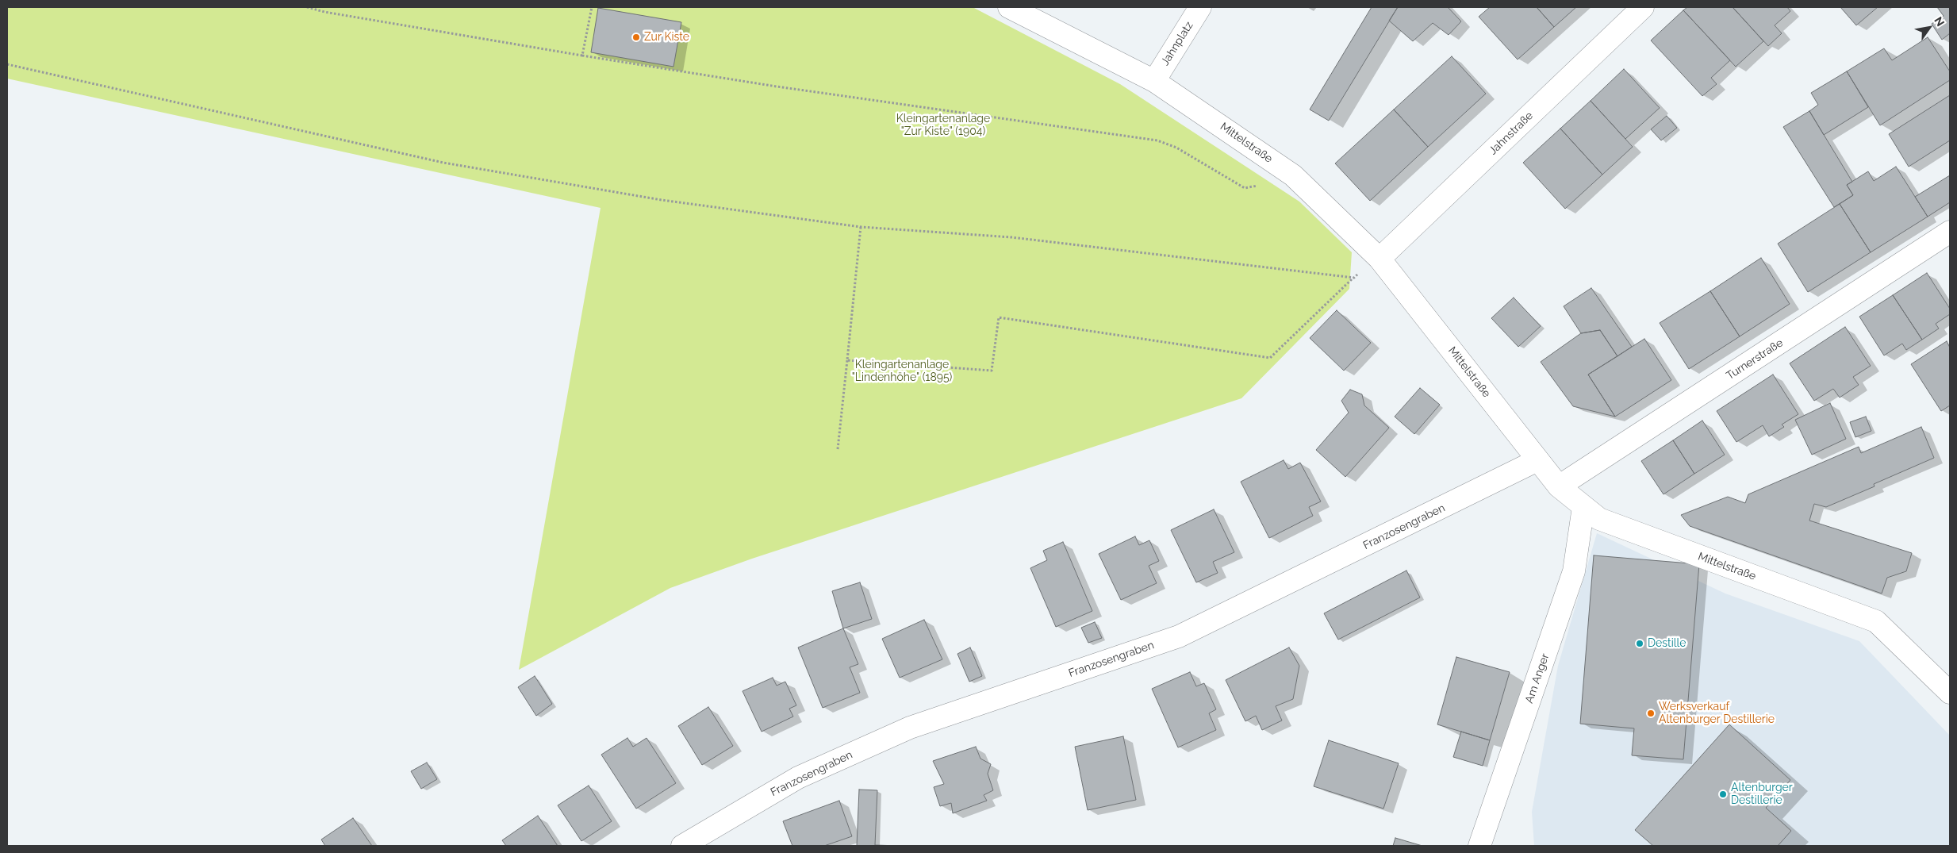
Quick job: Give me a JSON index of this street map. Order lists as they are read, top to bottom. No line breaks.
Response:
{"streets":{"street":["Jahnplatz","Jahnstraße","Mittelstraße","Turnerstraße","Franzosengraben","Am Anger"]},"crossings":[["Jahnplatz","Mittelstraße"],["Jahnstraße","Mittelstraße"],["Mittelstraße","Turnerstraße"],["Mittelstraße","Franzosengraben"],["Mittelstraße","Am Anger"]],"parks":["Kleingartenanlage \"Zur Kiste\" (1904)","Kleingartenanlage \"Lindenhöhe\" (1895)"],"places":["Zur Kiste","Destille","Werksverkauf Altenburger Destillerie","Altenburger Destillerie"],"north":"top right"}
